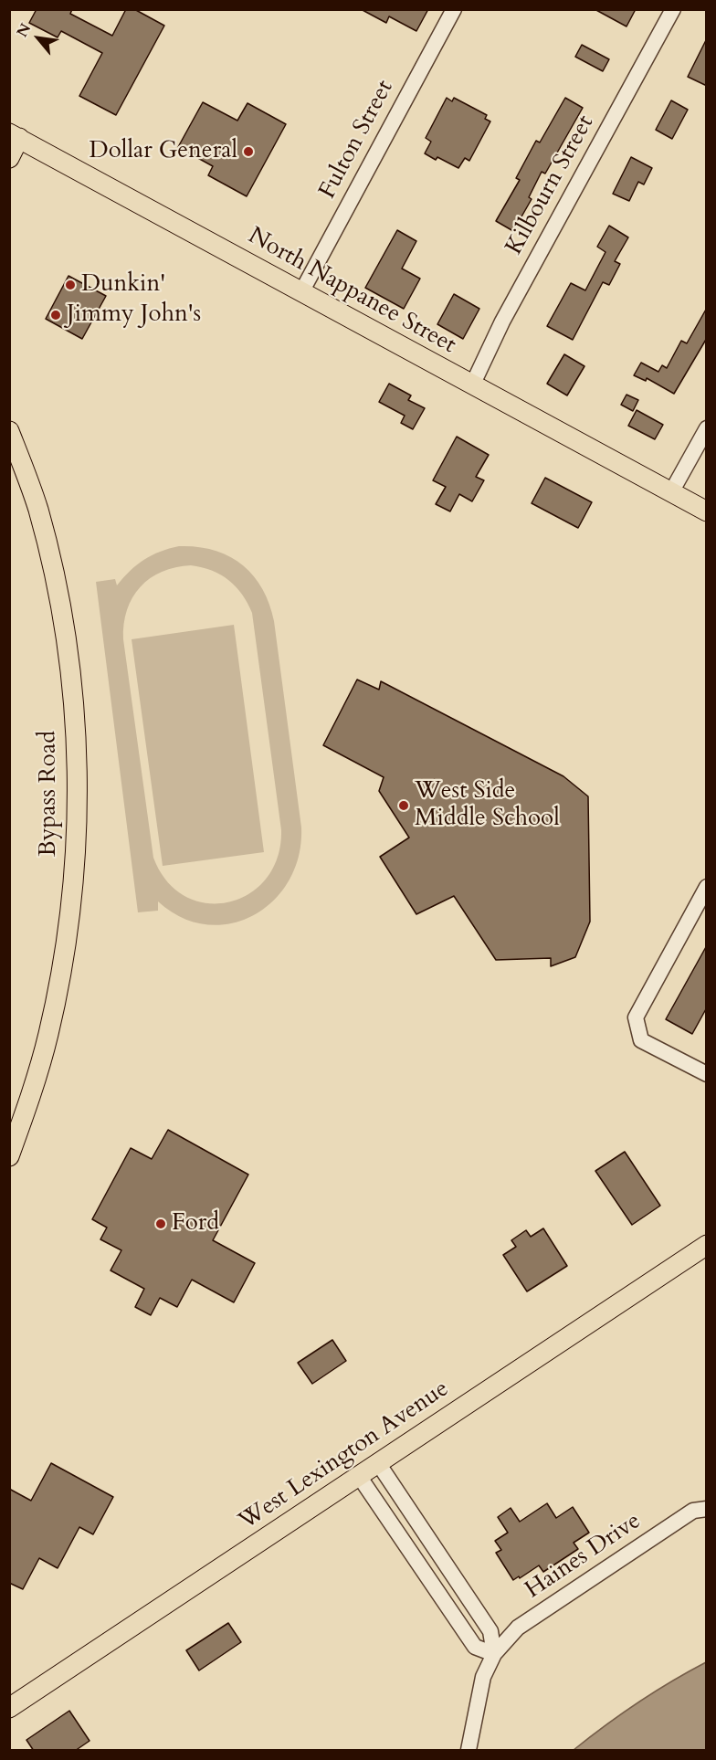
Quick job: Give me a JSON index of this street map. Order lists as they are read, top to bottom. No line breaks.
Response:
{"streets":{"main road":["North Nappanee Street","Bypass Road","West Lexington Avenue"],"street":["Fulton Street","Kilbourn Street","Haines Drive"]},"crossings":[["Fulton Street","North Nappanee Street"],["Kilbourn Street","North Nappanee Street"]],"places":["Dollar General","Dunkin'","Jimmy John's","West Side Middle School","Ford"],"north":"top left"}
